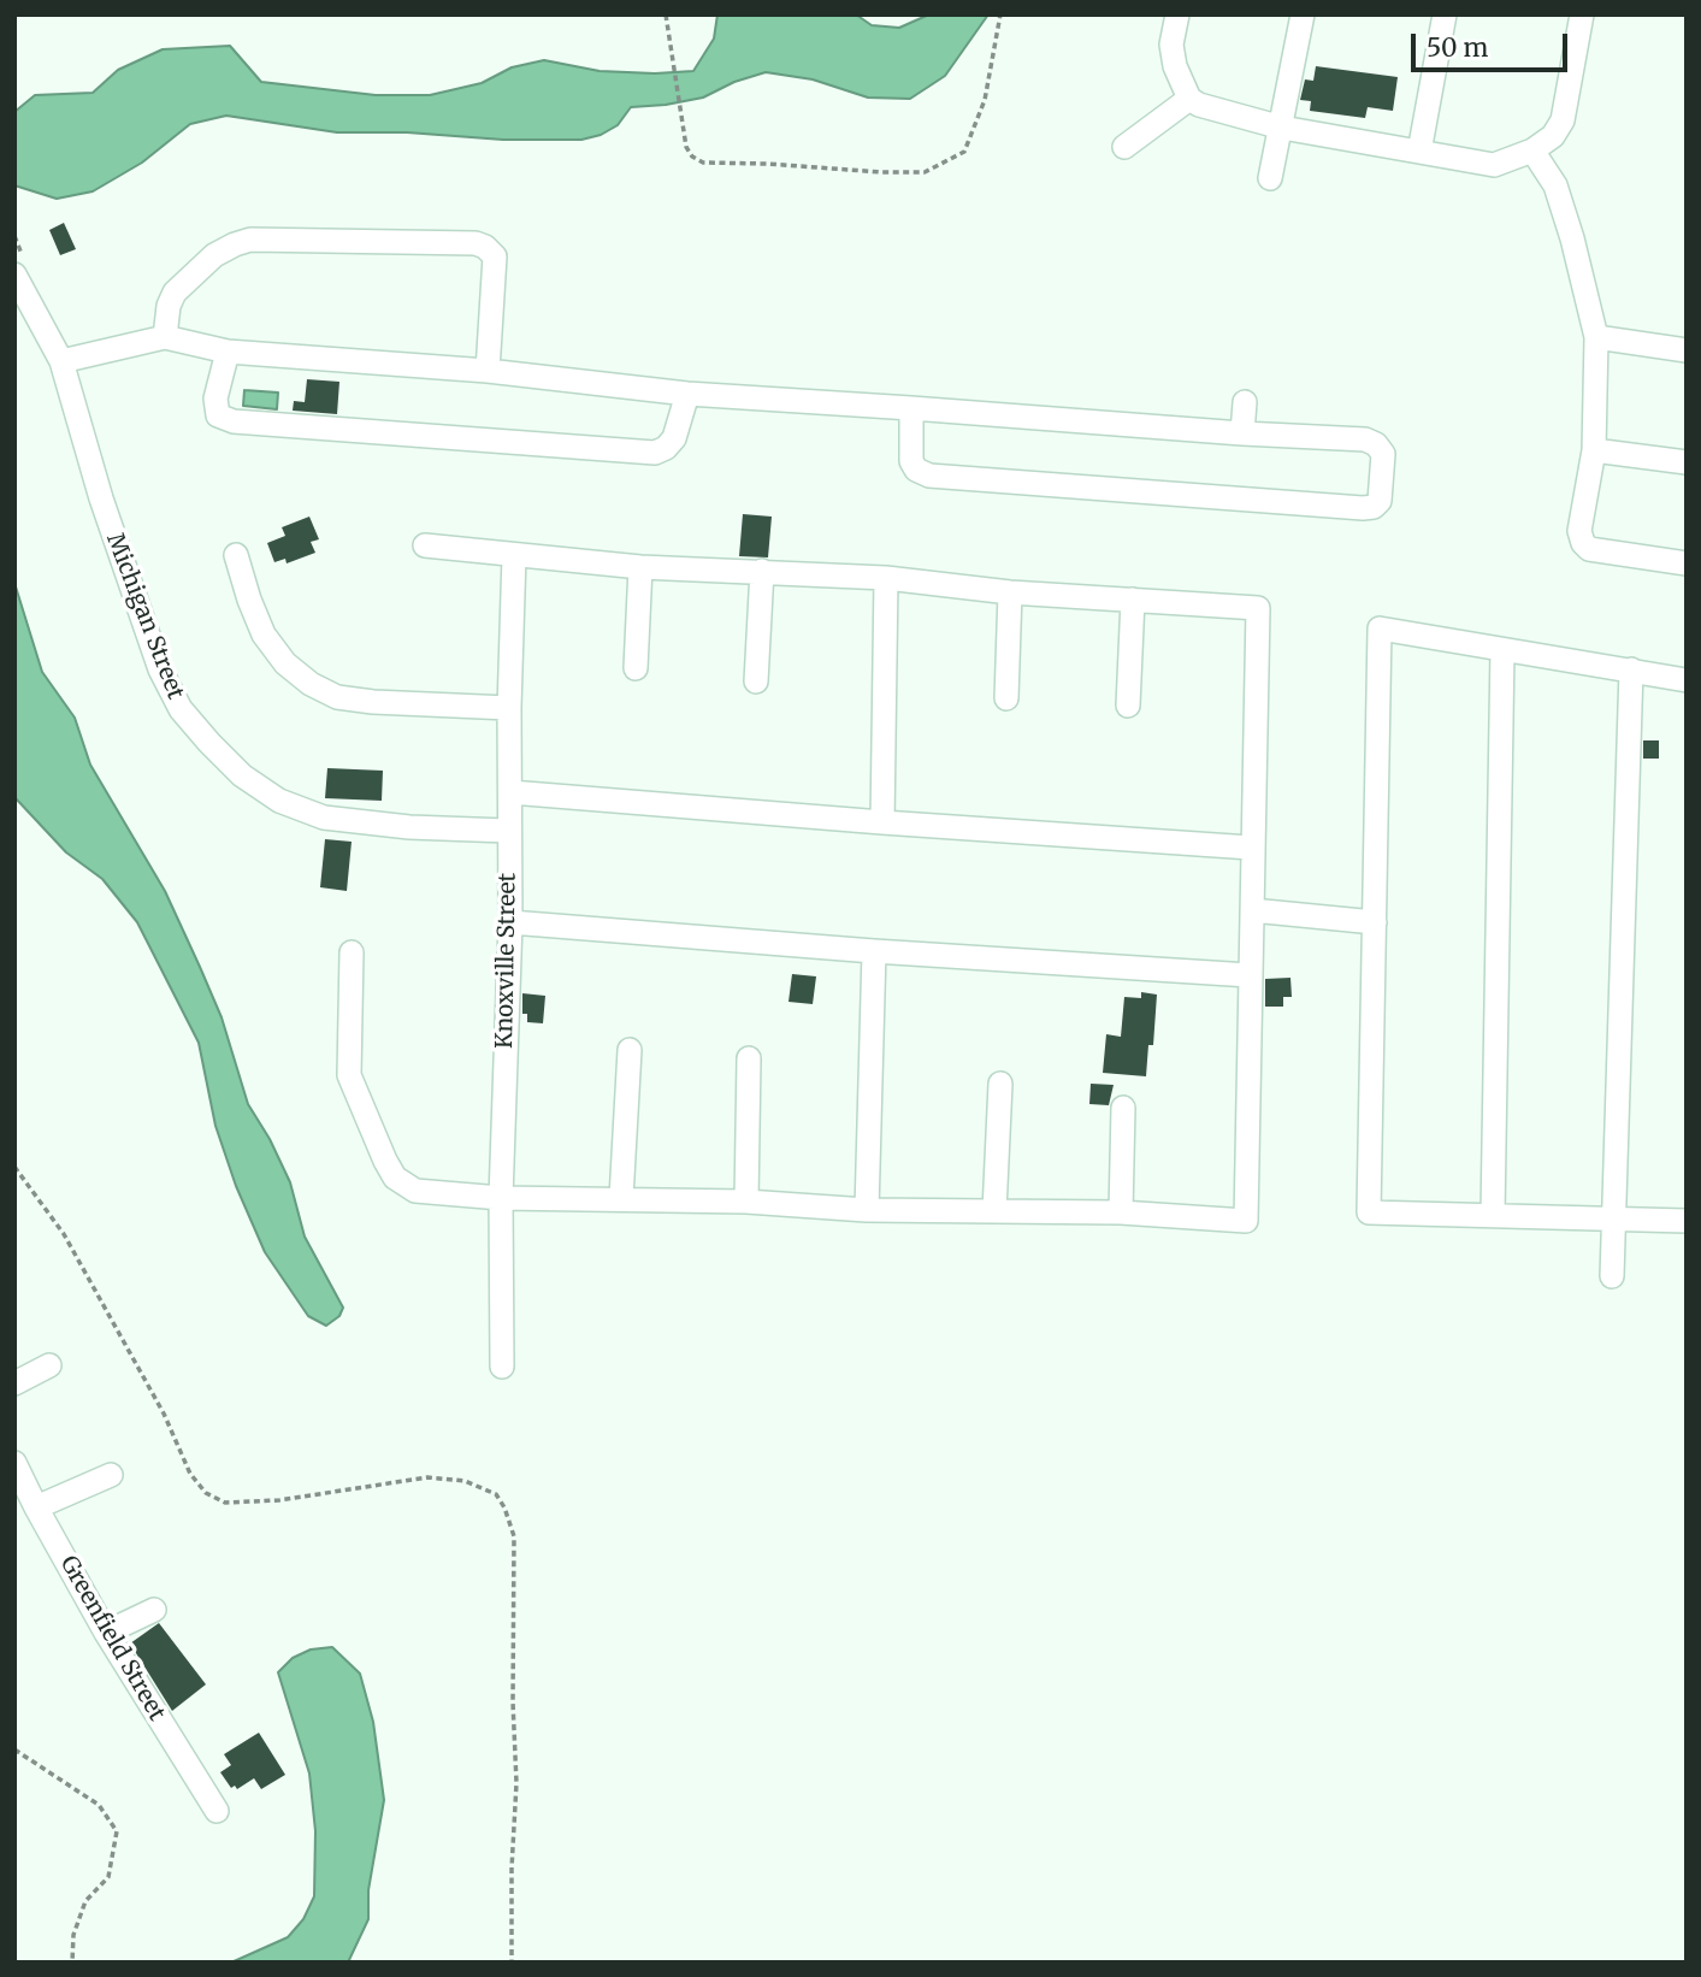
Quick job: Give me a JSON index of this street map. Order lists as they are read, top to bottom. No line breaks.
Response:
{"streets":{"street":["Michigan Street","Knoxville Street","Greenfield Street"]},"crossings":[["Michigan Street","Knoxville Street"]],"scale_bar":"50 m"}
